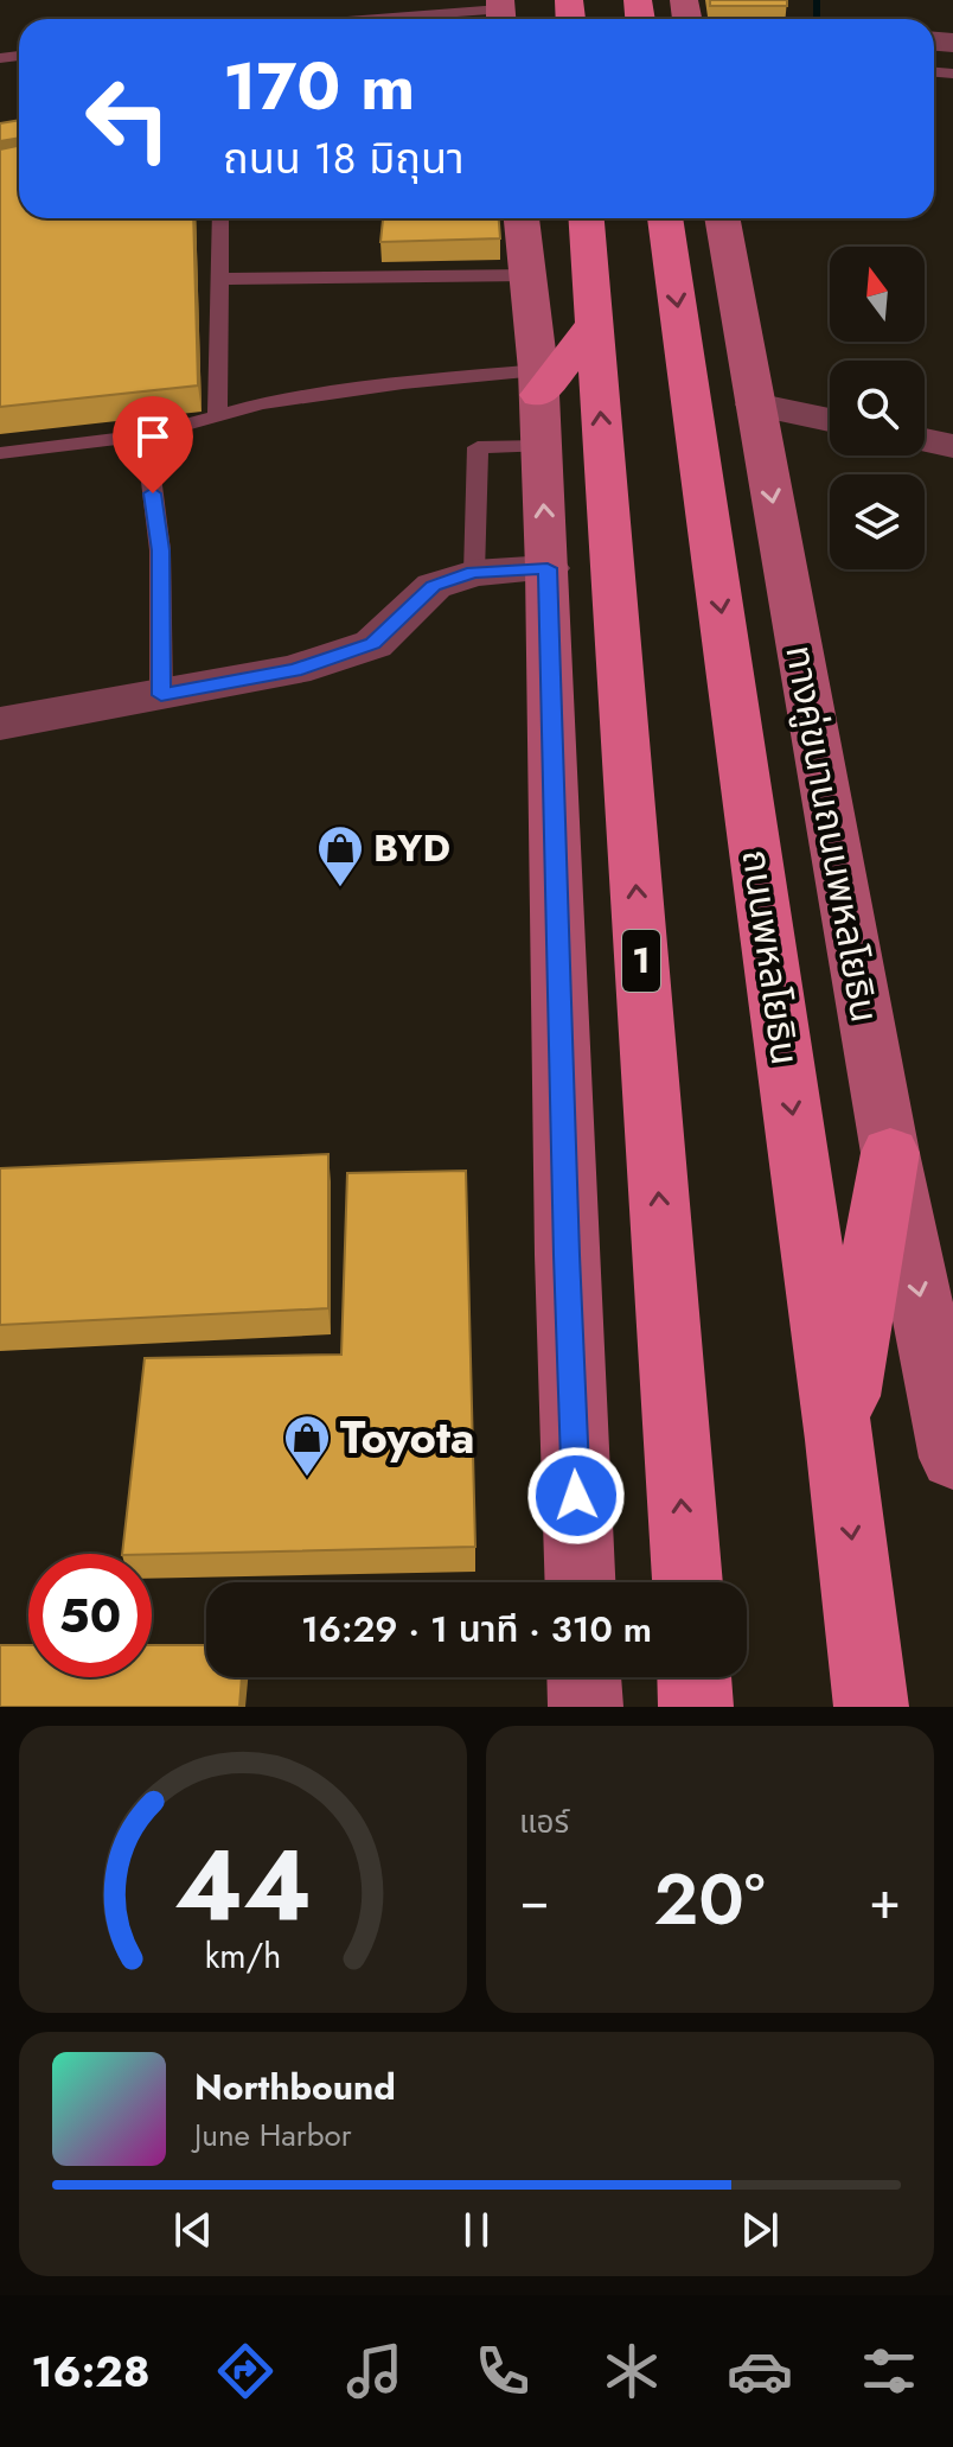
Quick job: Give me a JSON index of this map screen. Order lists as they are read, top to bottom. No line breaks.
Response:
{"streets":{"main road":["ทางคู่ขนานถนนพหลโยธิน","ถนนพหลโยธิน","1"]},"places":{"shop":["BYD","Toyota"]},"north":"top","page":{"turn":["170 m","ถนน 18 มิถุนา"],"limit":"50","trip":"16:29 · 1 นาที · 310 m","tile":"แอร์","heat":["−","20°","+"],"song":["Northbound","June Harbor"],"tabs":"16:28","gauge":["44","km/h"]}}
